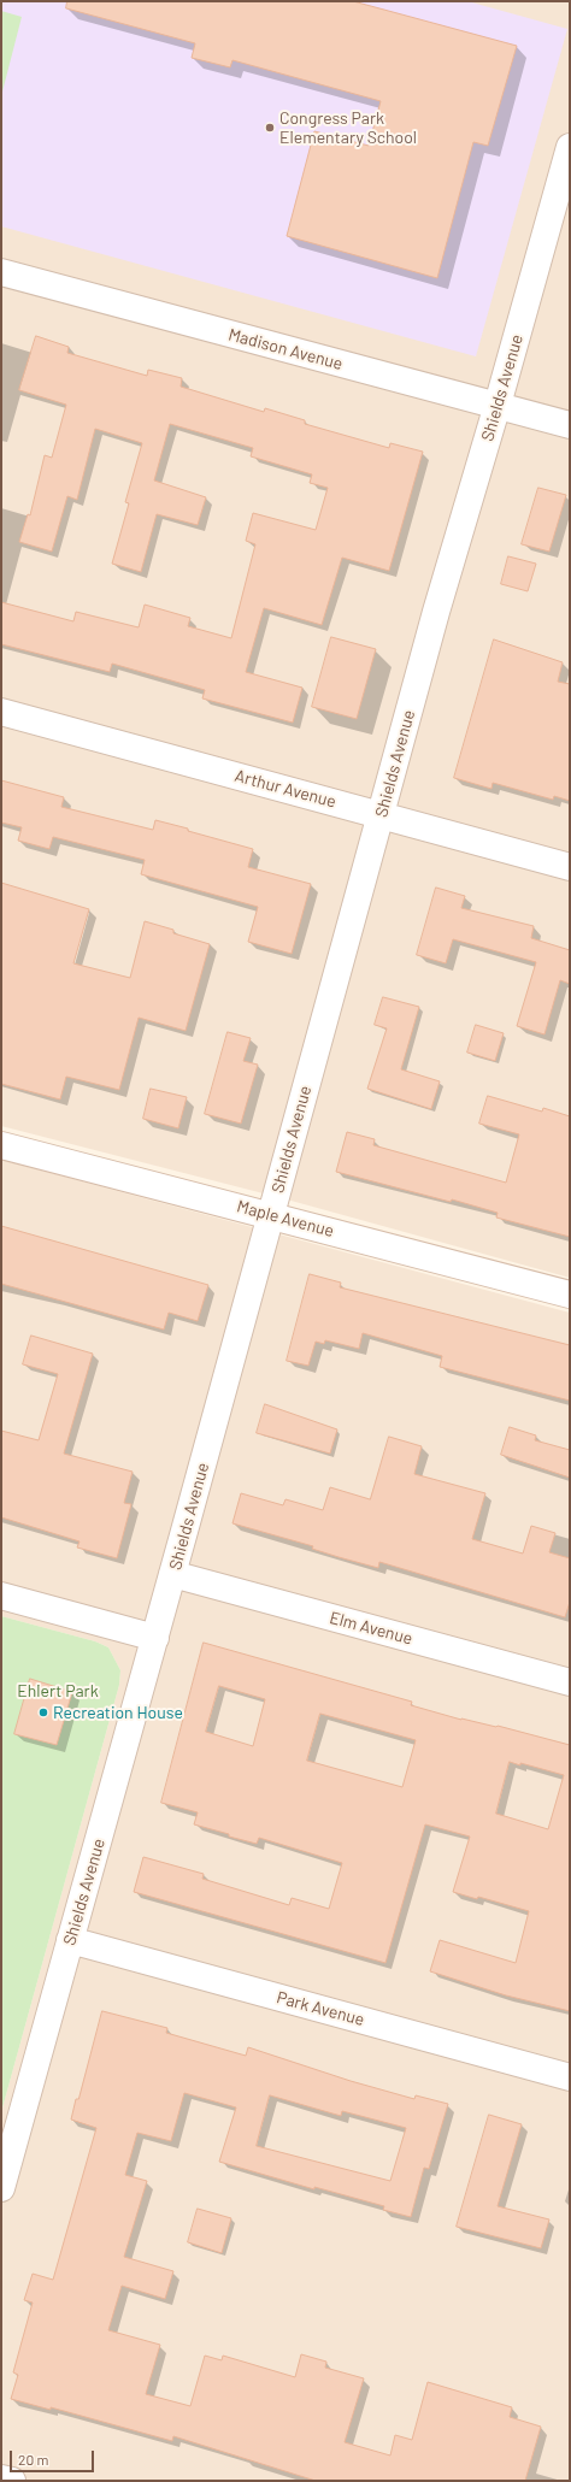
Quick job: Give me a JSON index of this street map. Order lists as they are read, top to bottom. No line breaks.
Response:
{"streets":{"street":["Madison Avenue","Shields Avenue","Arthur Avenue","Maple Avenue","Elm Avenue","Park Avenue"]},"crossings":[["Madison Avenue","Shields Avenue"],["Shields Avenue","Arthur Avenue"],["Shields Avenue","Maple Avenue"],["Shields Avenue","Elm Avenue"],["Shields Avenue","Park Avenue"]],"parks":["Ehlert Park"],"places":["Congress Park Elementary School","Recreation House"],"scale_bar":"20 m"}
